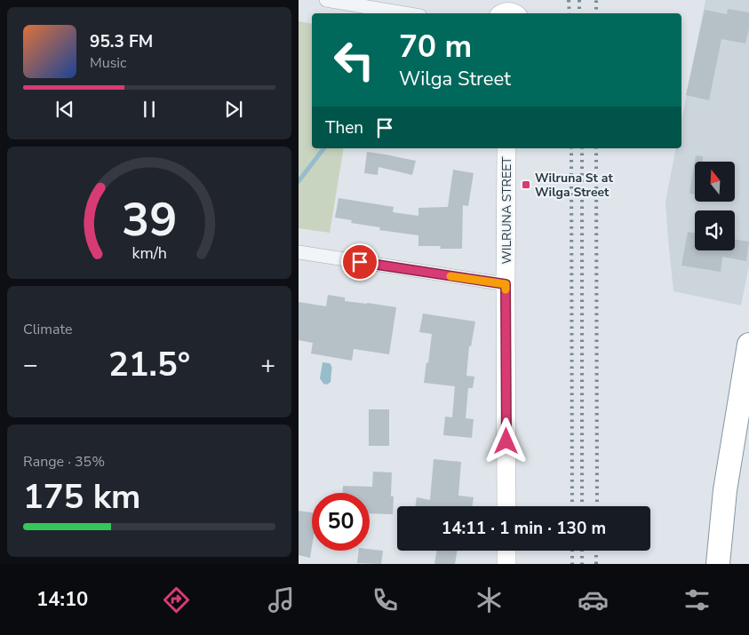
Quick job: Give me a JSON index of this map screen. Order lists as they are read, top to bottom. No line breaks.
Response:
{"streets":{"main road":["WILRUNA STREET"]},"places":{"transit":["Wilruna St at Wilga Street"]},"north":"top","page":{"turn":["70 m","Wilga Street"],"song":["95.3 FM","Music"],"then":"Then","tile":["Climate",["Range · 35%","175 km"]],"heat":["−","21.5°","+"],"limit":"50","trip":"14:11 · 1 min · 130 m","tabs":"14:10","gauge":["39","km/h"]}}
